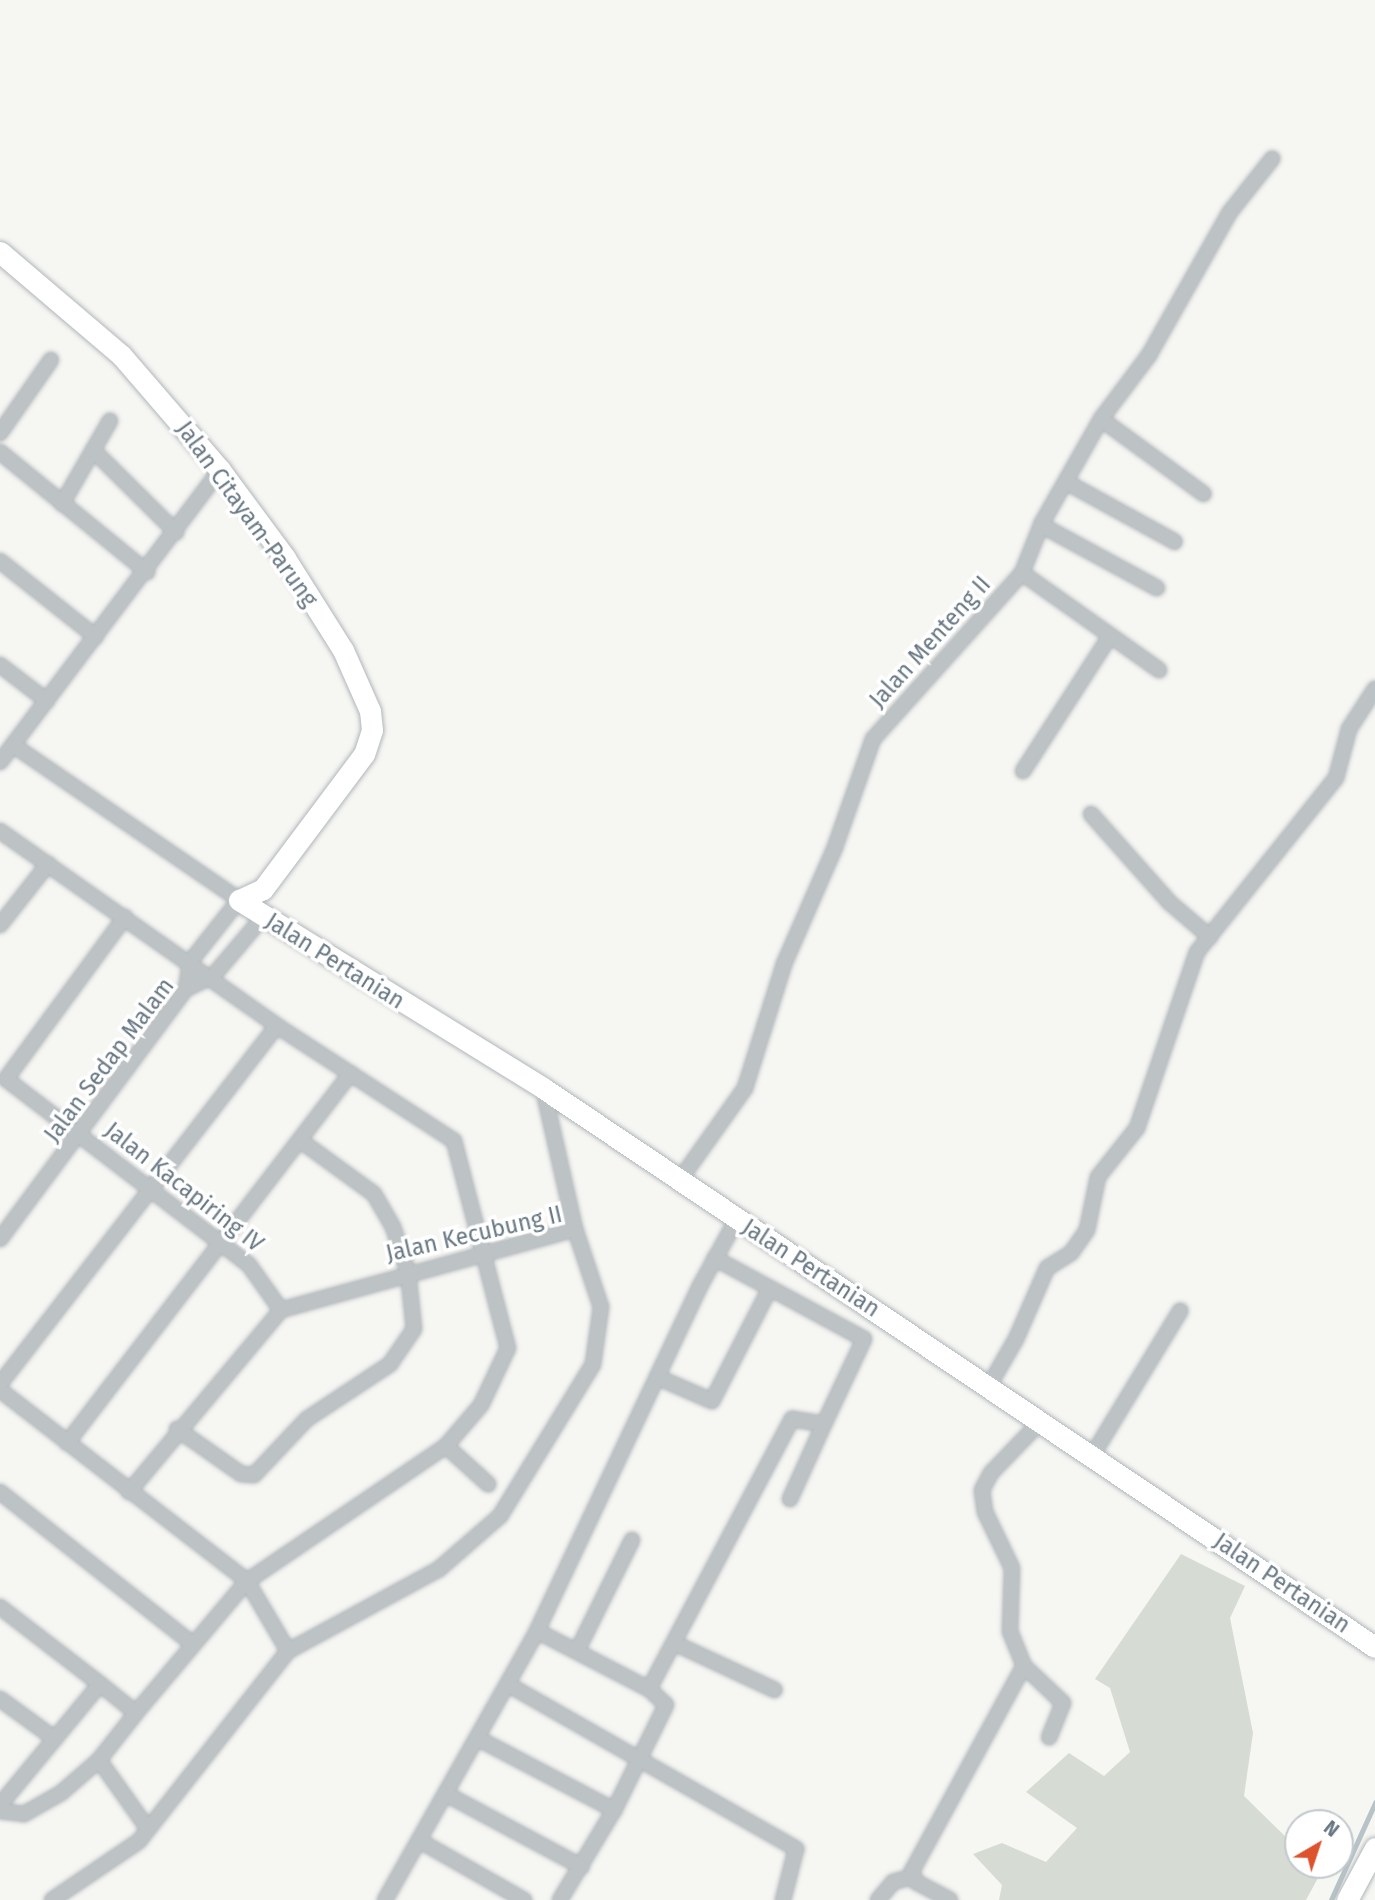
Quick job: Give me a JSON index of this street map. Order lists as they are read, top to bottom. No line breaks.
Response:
{"streets":{"street":["Jalan Citayam-Parung","Jalan Menteng II","Jalan Pertanian","Jalan Sedap Malam","Jalan Kacapiring IV","Jalan Kecubung II"]},"crossings":[["Jalan Citayam-Parung","Jalan Pertanian"],["Jalan Menteng II","Jalan Pertanian"],["Jalan Pertanian","Jalan Sedap Malam"],["Jalan Sedap Malam","Jalan Kacapiring IV"],["Jalan Kacapiring IV","Jalan Kecubung II"]],"north":"top right"}
